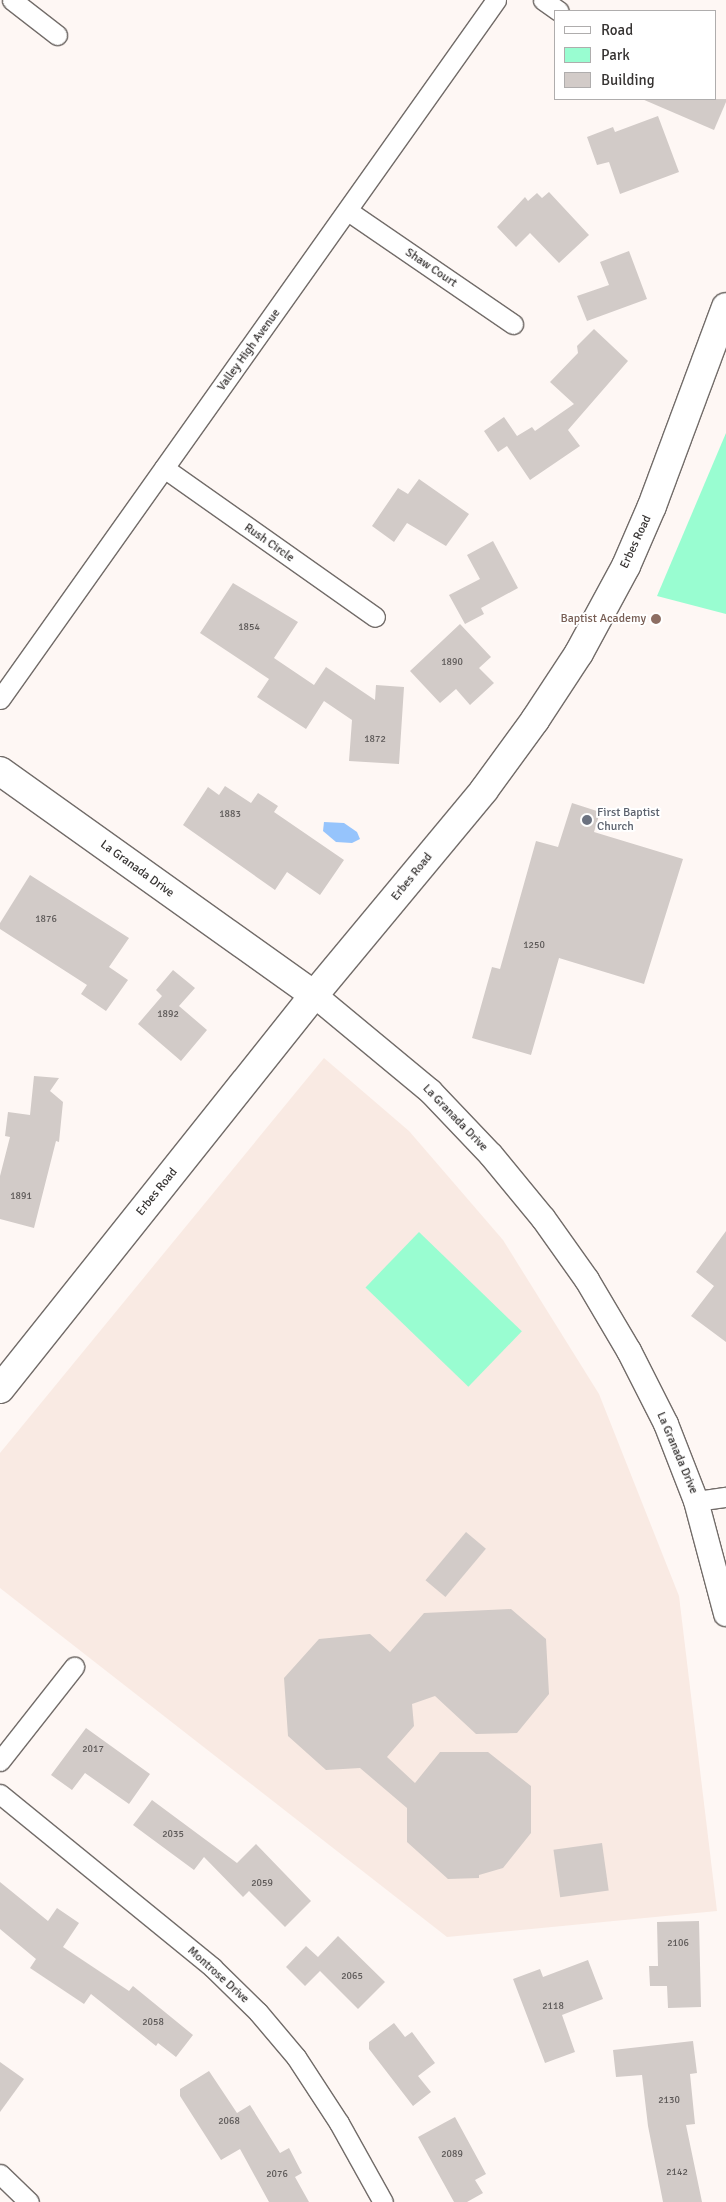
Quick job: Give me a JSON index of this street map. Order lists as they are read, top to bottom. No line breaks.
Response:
{"streets":{"main road":["Erbes Road","La Granada Drive"],"street":["Shaw Court","Valley High Avenue","Rush Circle","Montrose Drive"]},"crossings":[["Shaw Court","Valley High Avenue"],["Valley High Avenue","Rush Circle"],["Erbes Road","La Granada Drive"]],"places":["Baptist Academy","First Baptist Church"],"house_numbers":["1854","1890","1872","1883","1876","1250","1892","1891","2017","2035","2059","2106","2065","2118","2058","2130","2068","2089","2142","2076"],"legend":["Road","Park","Building"]}
